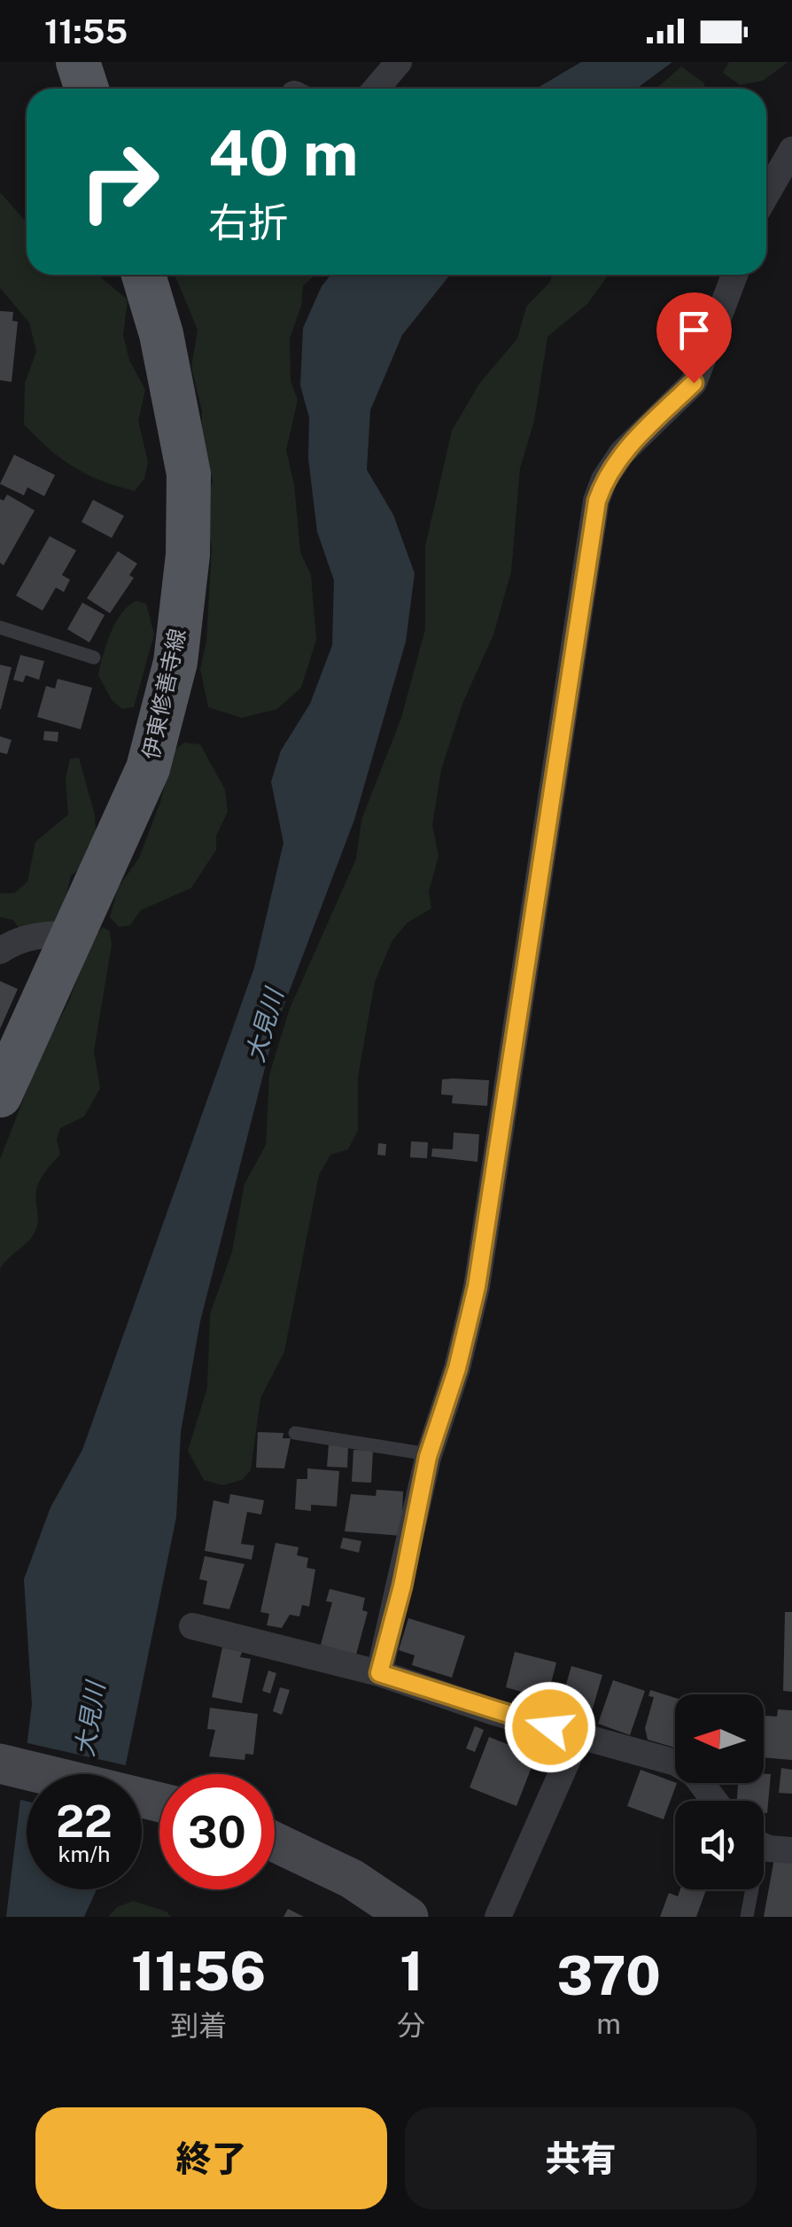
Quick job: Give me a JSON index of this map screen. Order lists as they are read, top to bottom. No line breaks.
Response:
{"streets":{"main road":["伊東修善寺線"]},"water":["大見川"],"north":"left","page":{"status":"11:55","turn":["40 m","右折"],"speed":"22 km/h","limit":"30","eta":["11:56","到着","1","分","370","m"],"buttons":["終了","共有"]}}
